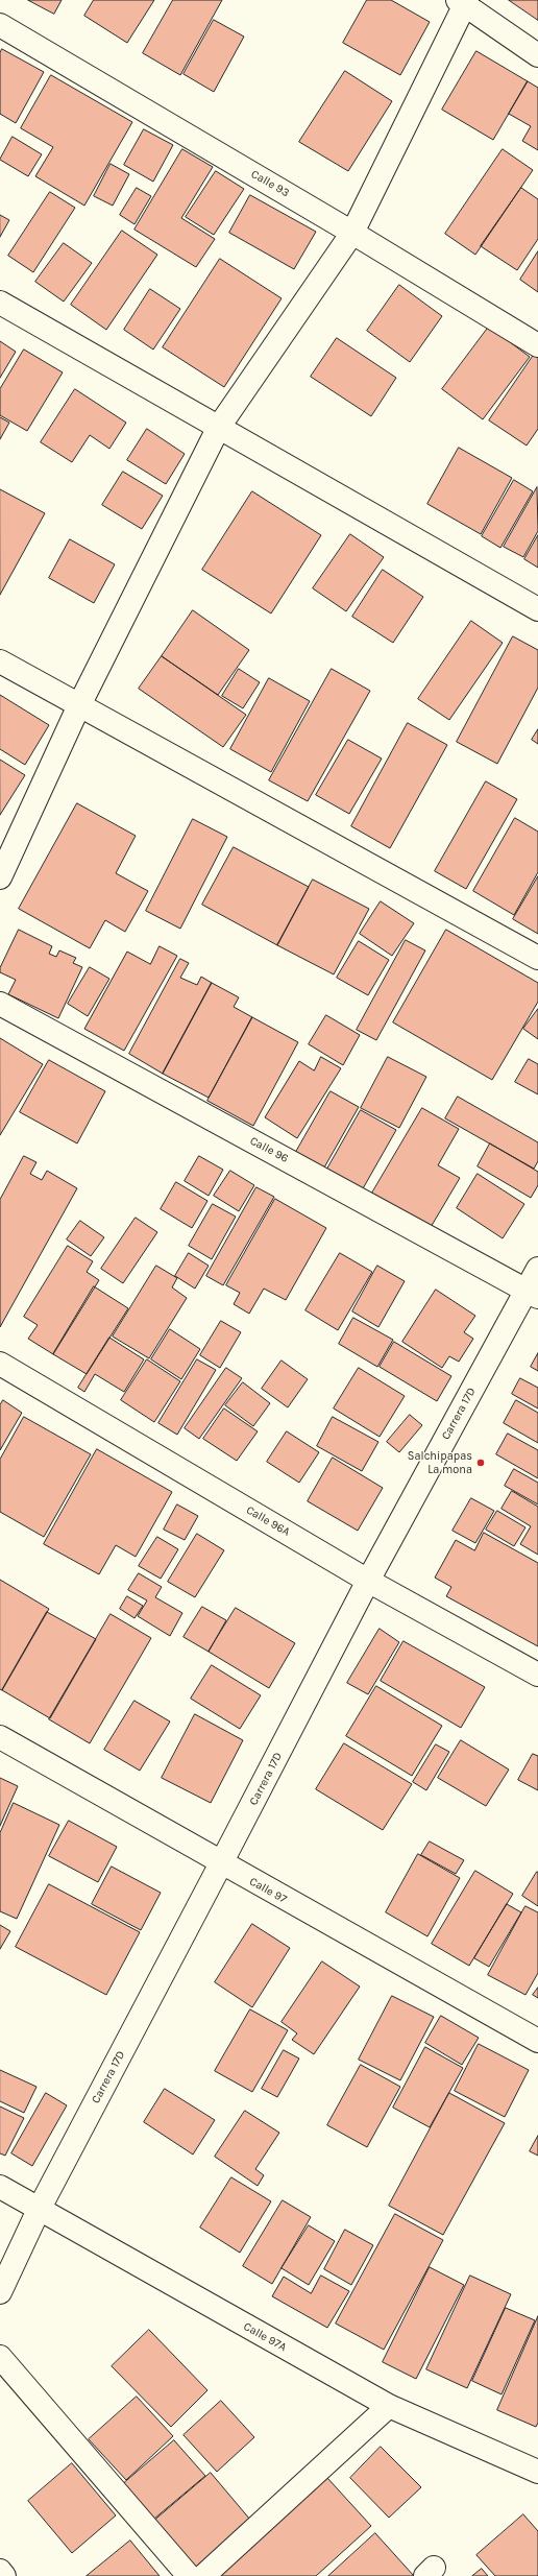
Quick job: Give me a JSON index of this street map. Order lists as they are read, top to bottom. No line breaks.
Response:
{"streets":{"street":["Calle 93","Calle 96","Carrera 17D","Calle 96A","Calle 97","Calle 97A"]},"crossings":[["Calle 96","Carrera 17D"],["Carrera 17D","Calle 96A"],["Carrera 17D","Calle 97"],["Carrera 17D","Calle 97A"]],"places":["Salchipapas La mona"]}
